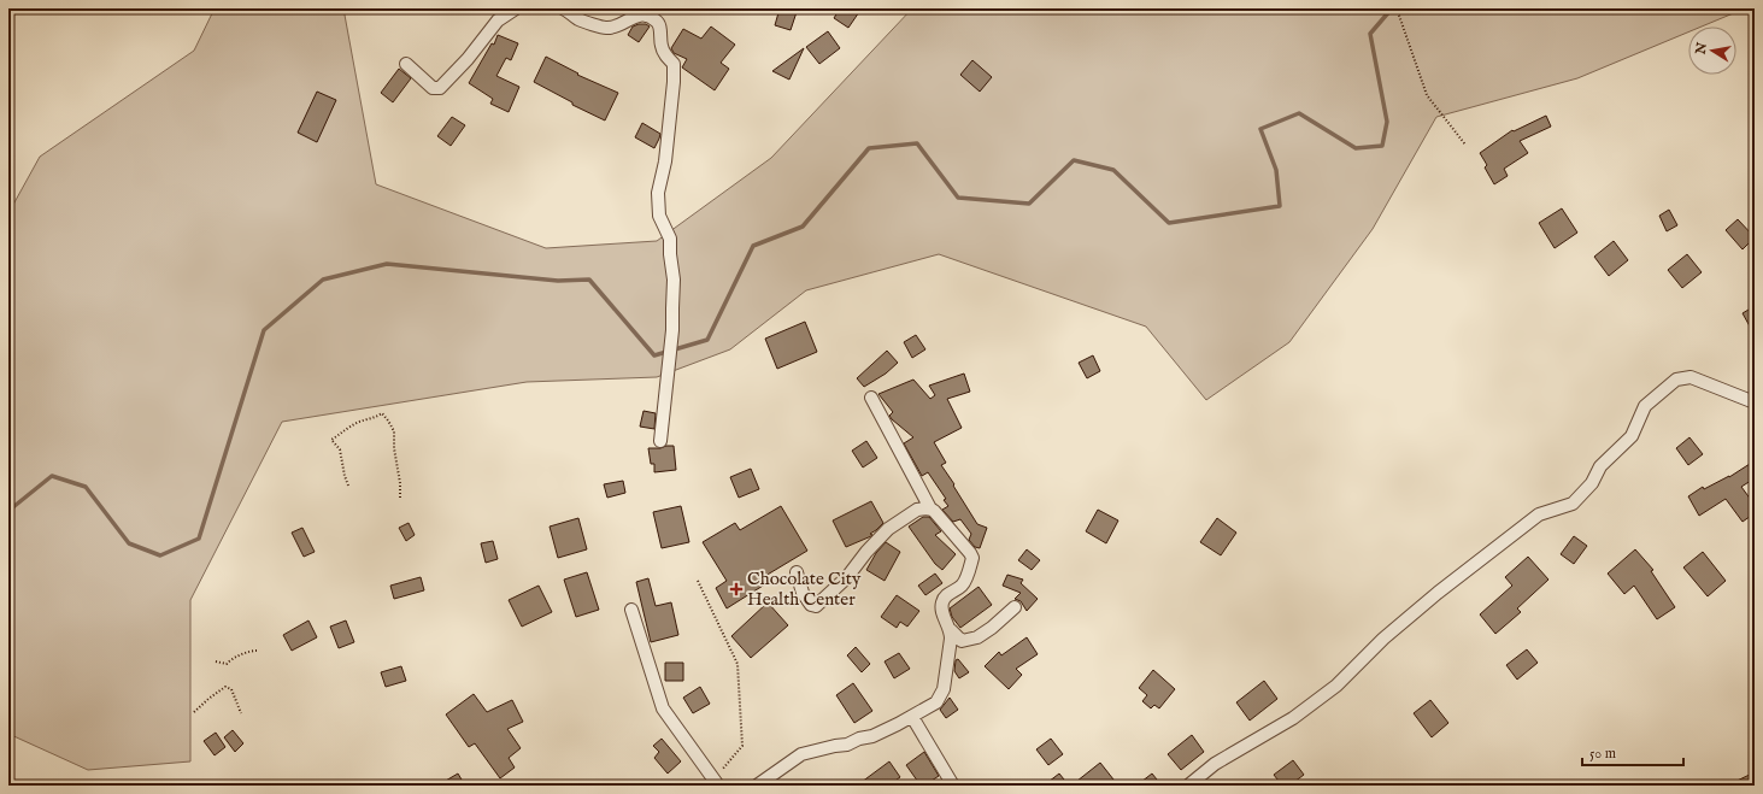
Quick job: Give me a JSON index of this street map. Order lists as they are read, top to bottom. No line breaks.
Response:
{"places":{"health":["Chocolate City Health Center"]},"scale_bar":"50 m","north":"left"}
